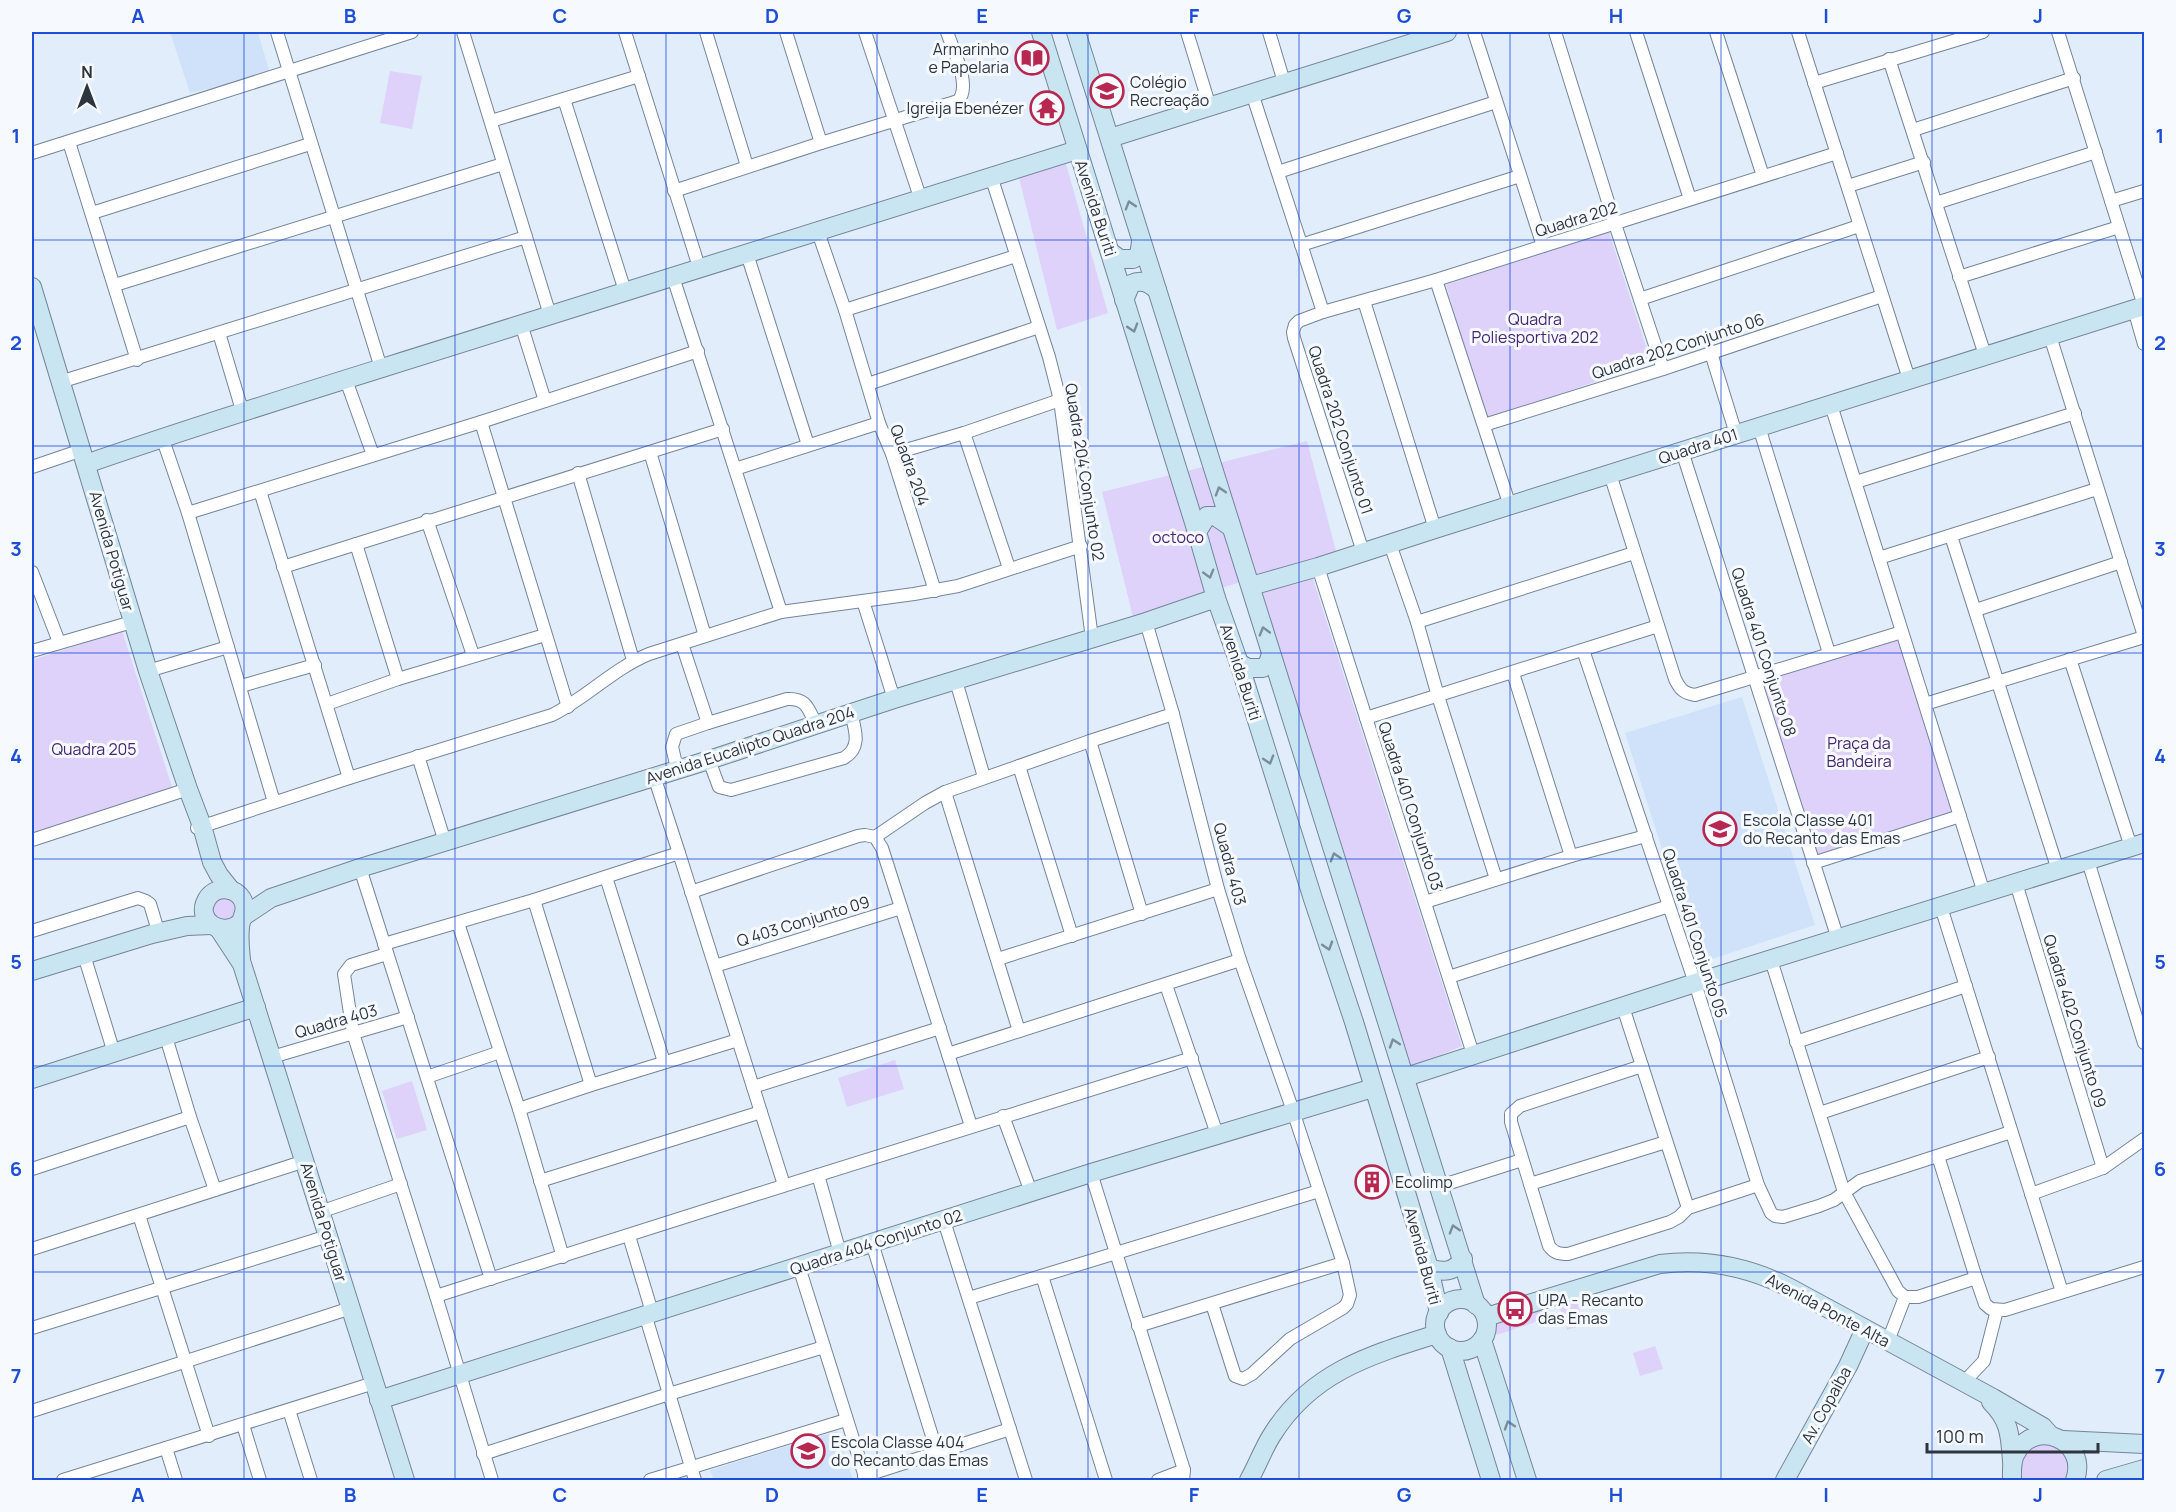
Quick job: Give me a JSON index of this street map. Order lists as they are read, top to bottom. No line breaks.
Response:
{"streets":{"street":["Avenida Buriti","Quadra 202","Quadra 202 Conjunto 06","Quadra 202 Conjunto 01","Quadra 401","Quadra 204","Quadra 204 Conjunto 02","Avenida Potiguar","Quadra 401 Conjunto 08","Avenida Eucalipto Quadra 204","Quadra 401 Conjunto 03","Quadra 403","Q 403 Conjunto 09","Quadra 401 Conjunto 05","Quadra 402 Conjunto 09","Quadra 404 Conjunto 02","Avenida Ponte Alta","Av. Copaíba"]},"crossings":[["Avenida Buriti","Quadra 401"],["Avenida Buriti","Avenida Eucalipto Quadra 204"],["Avenida Buriti","Quadra 404 Conjunto 02"],["Avenida Buriti","Avenida Ponte Alta"],["Quadra 202","Quadra 202 Conjunto 01"],["Quadra 202 Conjunto 01","Quadra 401"],["Quadra 401","Quadra 401 Conjunto 08"],["Quadra 401","Quadra 401 Conjunto 03"],["Quadra 204 Conjunto 02","Avenida Eucalipto Quadra 204"],["Avenida Potiguar","Quadra 403"],["Avenida Potiguar","Quadra 404 Conjunto 02"],["Avenida Eucalipto Quadra 204","Quadra 403"],["Quadra 403","Quadra 404 Conjunto 02"],["Avenida Ponte Alta","Av. Copaíba"]],"parks":["Quadra Poliesportiva 202","octoco","Praça da Bandeira","Quadra 205"],"places":{"library":["Armarinho e Papelaria"],"school or university":["Colégio Recreação","Escola Classe 401 do Recanto das Emas","Escola Classe 404 do Recanto das Emas"],"temple":["Igreija Ebenézer"],"building":["Ecolimp"],"bus stop":["UPA - Recanto das Emas"]},"scale_bar":"100 m","north":"top","grid":{"columns":["A","B","C","D","E","F","G","H","I","J"],"rows":["1","2","3","4","5","6","7"]}}
